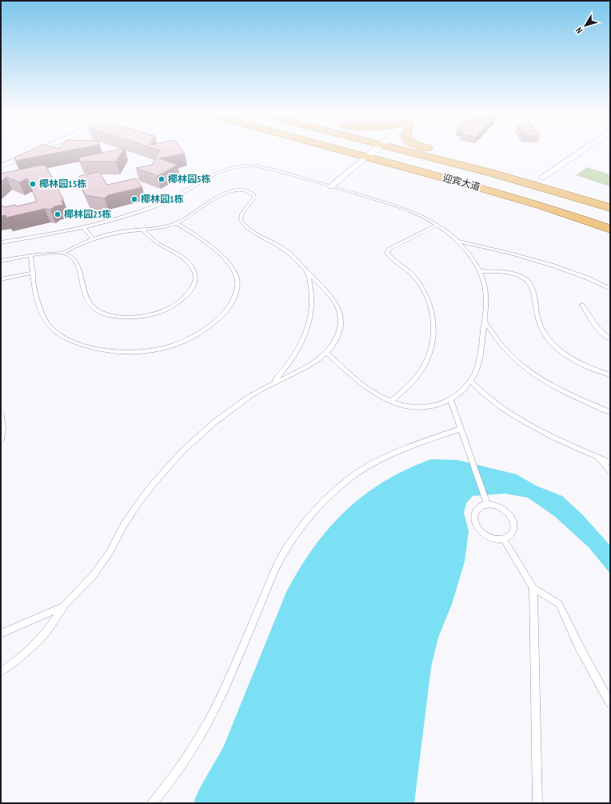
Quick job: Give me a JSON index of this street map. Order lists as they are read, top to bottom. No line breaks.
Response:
{"streets":{"main road":["迎宾大道"]},"places":["椰林园5栋","椰林园15栋","椰林园1栋","椰林园23栋"],"north":"bottom left"}
